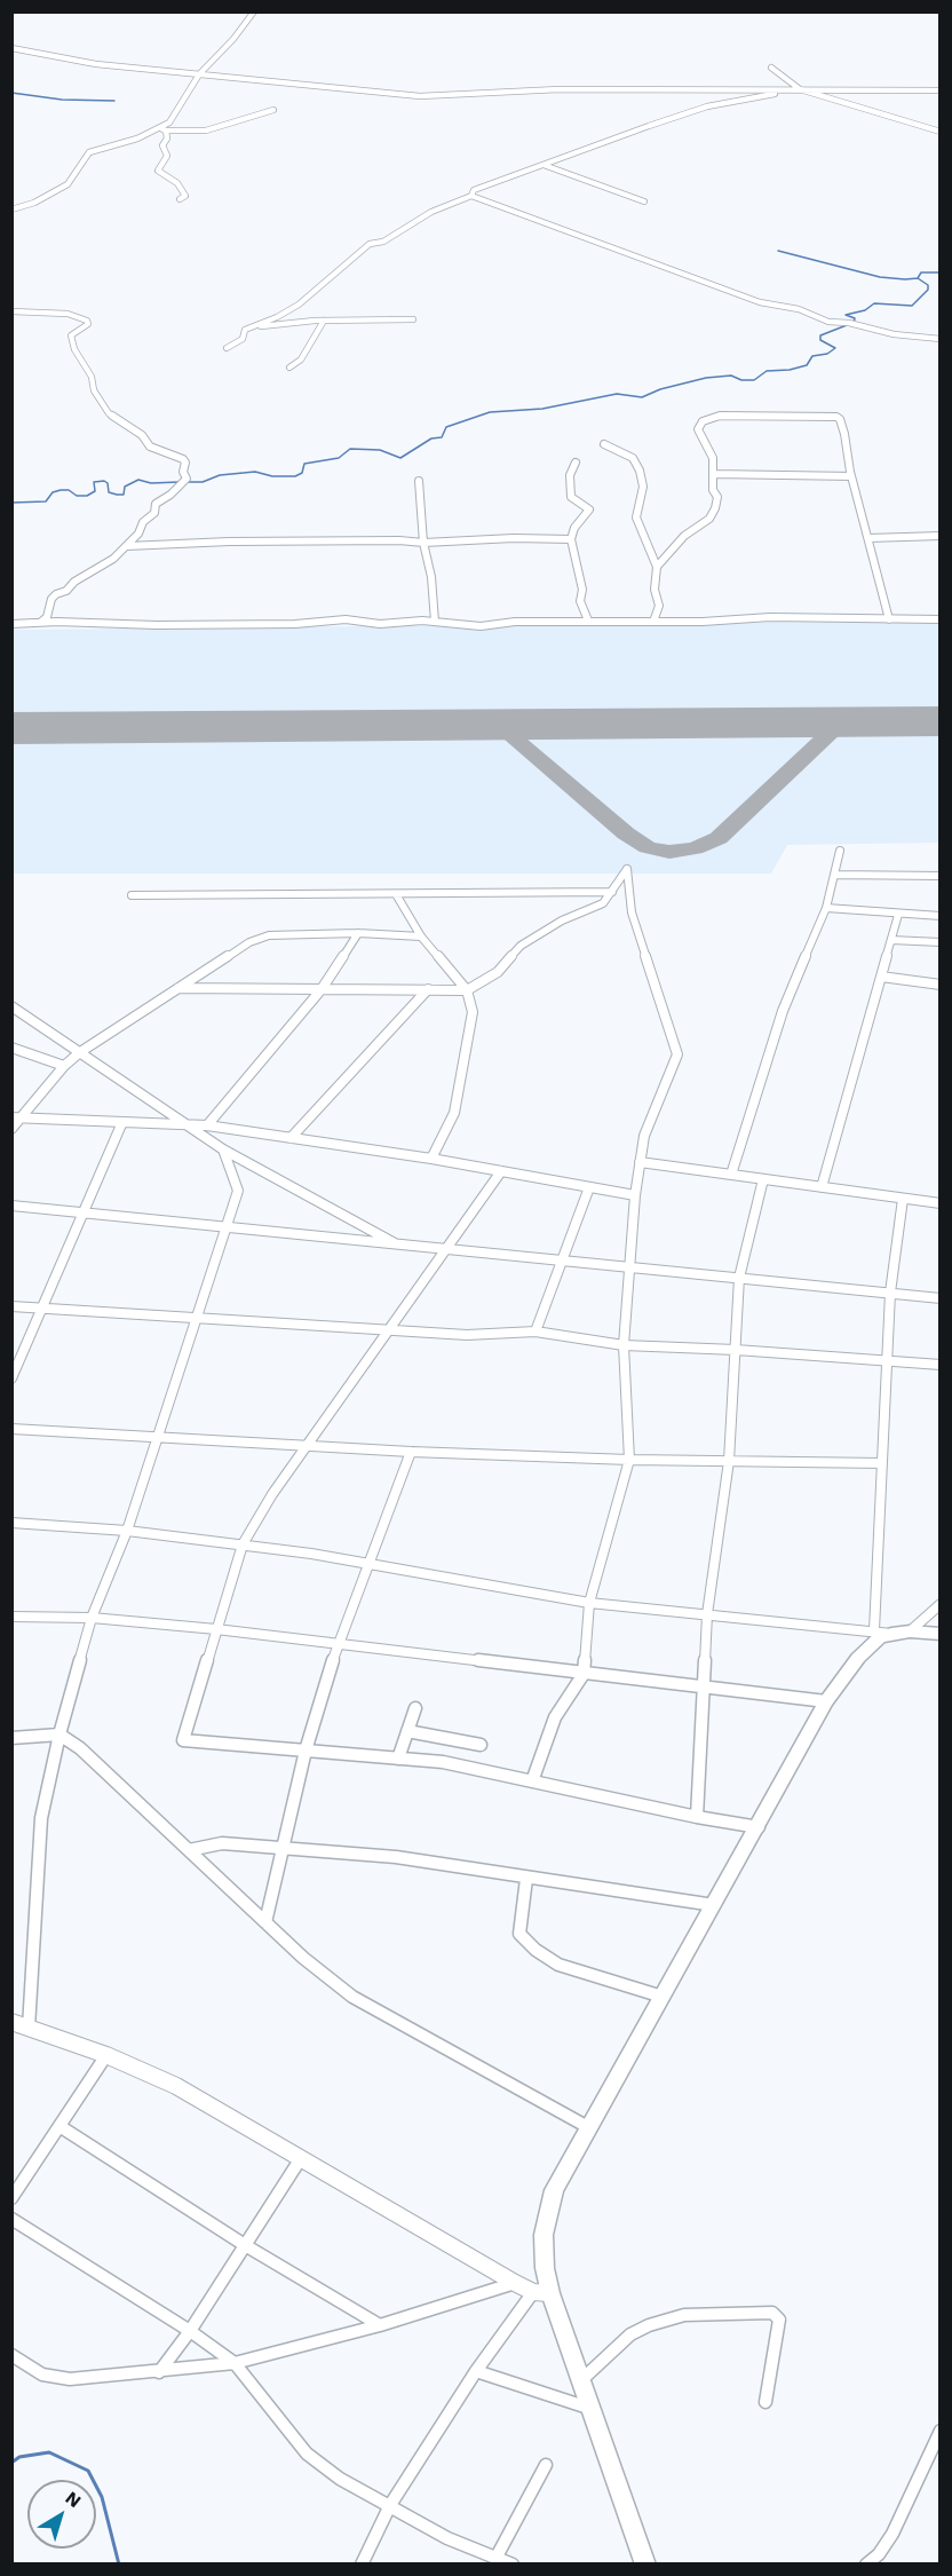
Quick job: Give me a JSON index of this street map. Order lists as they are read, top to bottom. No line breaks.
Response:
{"north":"top right"}
